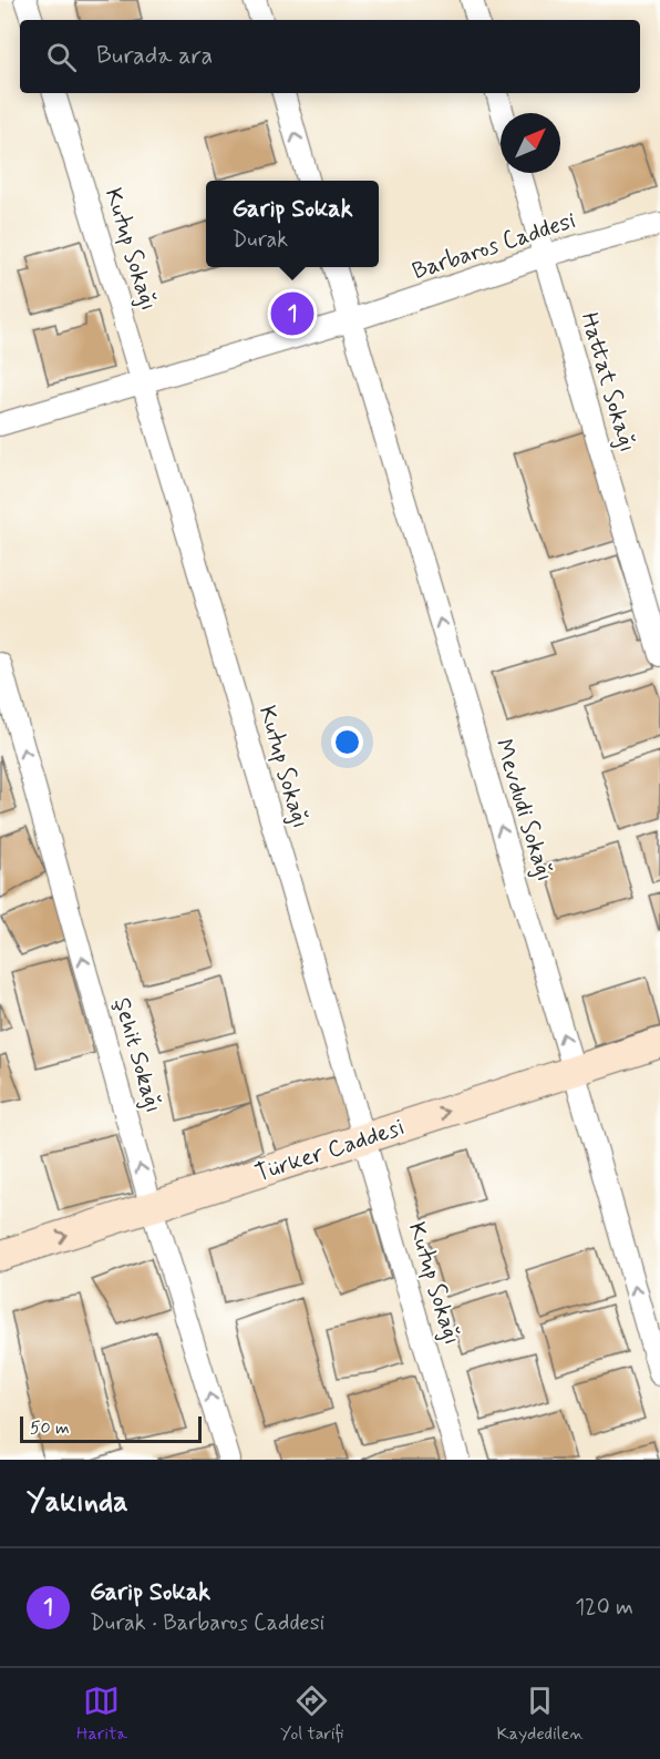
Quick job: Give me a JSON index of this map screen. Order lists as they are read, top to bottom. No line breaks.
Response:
{"streets":{"street":["Barbaros Caddesi","Kutup Sokağı","Hattat Sokağı","Mevdudi Sokağı","Şehit Sokağı","Türker Caddesi"]},"crossings":[["Barbaros Caddesi","Kutup Sokağı"],["Barbaros Caddesi","Hattat Sokağı"],["Barbaros Caddesi","Mevdudi Sokağı"],["Kutup Sokağı","Türker Caddesi"],["Mevdudi Sokağı","Türker Caddesi"],["Şehit Sokağı","Türker Caddesi"]],"one_way":["Mevdudi Sokağı","Şehit Sokağı","Türker Caddesi"],"scale_bar":"50 m","north":"top right","page":{"search":"Burada ara","popup":["Garip Sokak","Durak"],"pins":"1","scale":"50 m","heading":"Yakında","list":[{"mark":"1","name":"Garip Sokak","note":"Durak · Barbaros Caddesi","value":"120 m"}],"nav":["Harita","Yol tarifi","Kaydedilen"]}}
